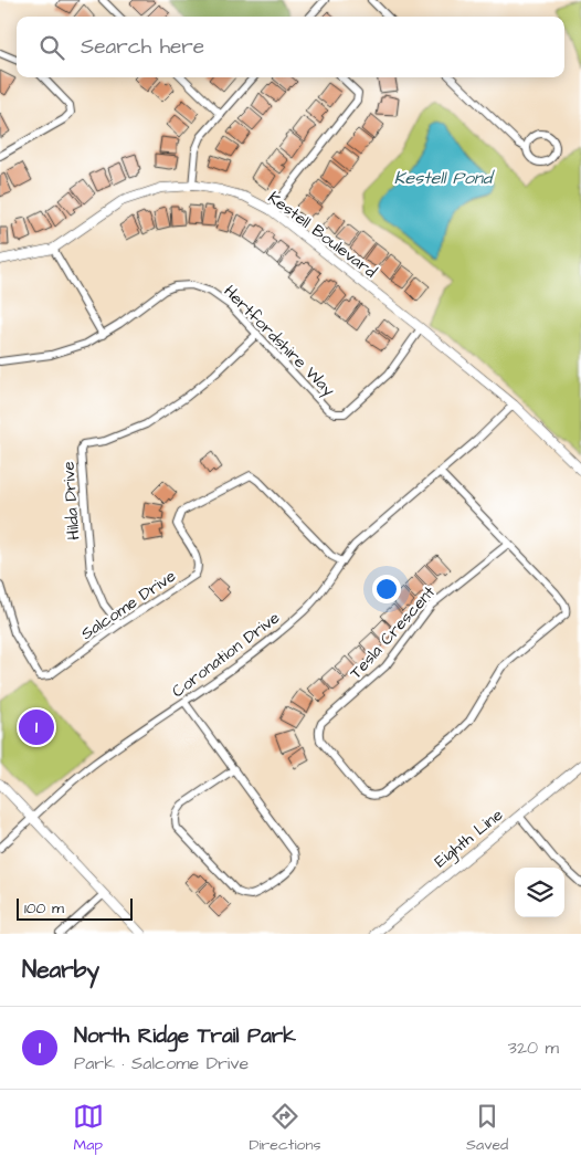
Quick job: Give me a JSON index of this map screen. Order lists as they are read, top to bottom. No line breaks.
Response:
{"streets":{"street":["Kestell Boulevard","Hertfordshire Way","Hilda Drive","Salcome Drive","Tesla Crescent","Coronation Drive","Eighth Line"]},"crossings":[["Kestell Boulevard","Hertfordshire Way"],["Kestell Boulevard","Coronation Drive"],["Hertfordshire Way","Hilda Drive"],["Hilda Drive","Salcome Drive"],["Salcome Drive","Coronation Drive"],["Tesla Crescent","Coronation Drive"]],"water":["Kestell Pond"],"scale_bar":"100 m","page":{"search":"Search here","pins":"1","scale":"100 m","heading":"Nearby","list":[{"mark":"1","name":"North Ridge Trail Park","note":"Park · Salcome Drive","value":"320 m"}],"nav":["Map","Directions","Saved"]}}
